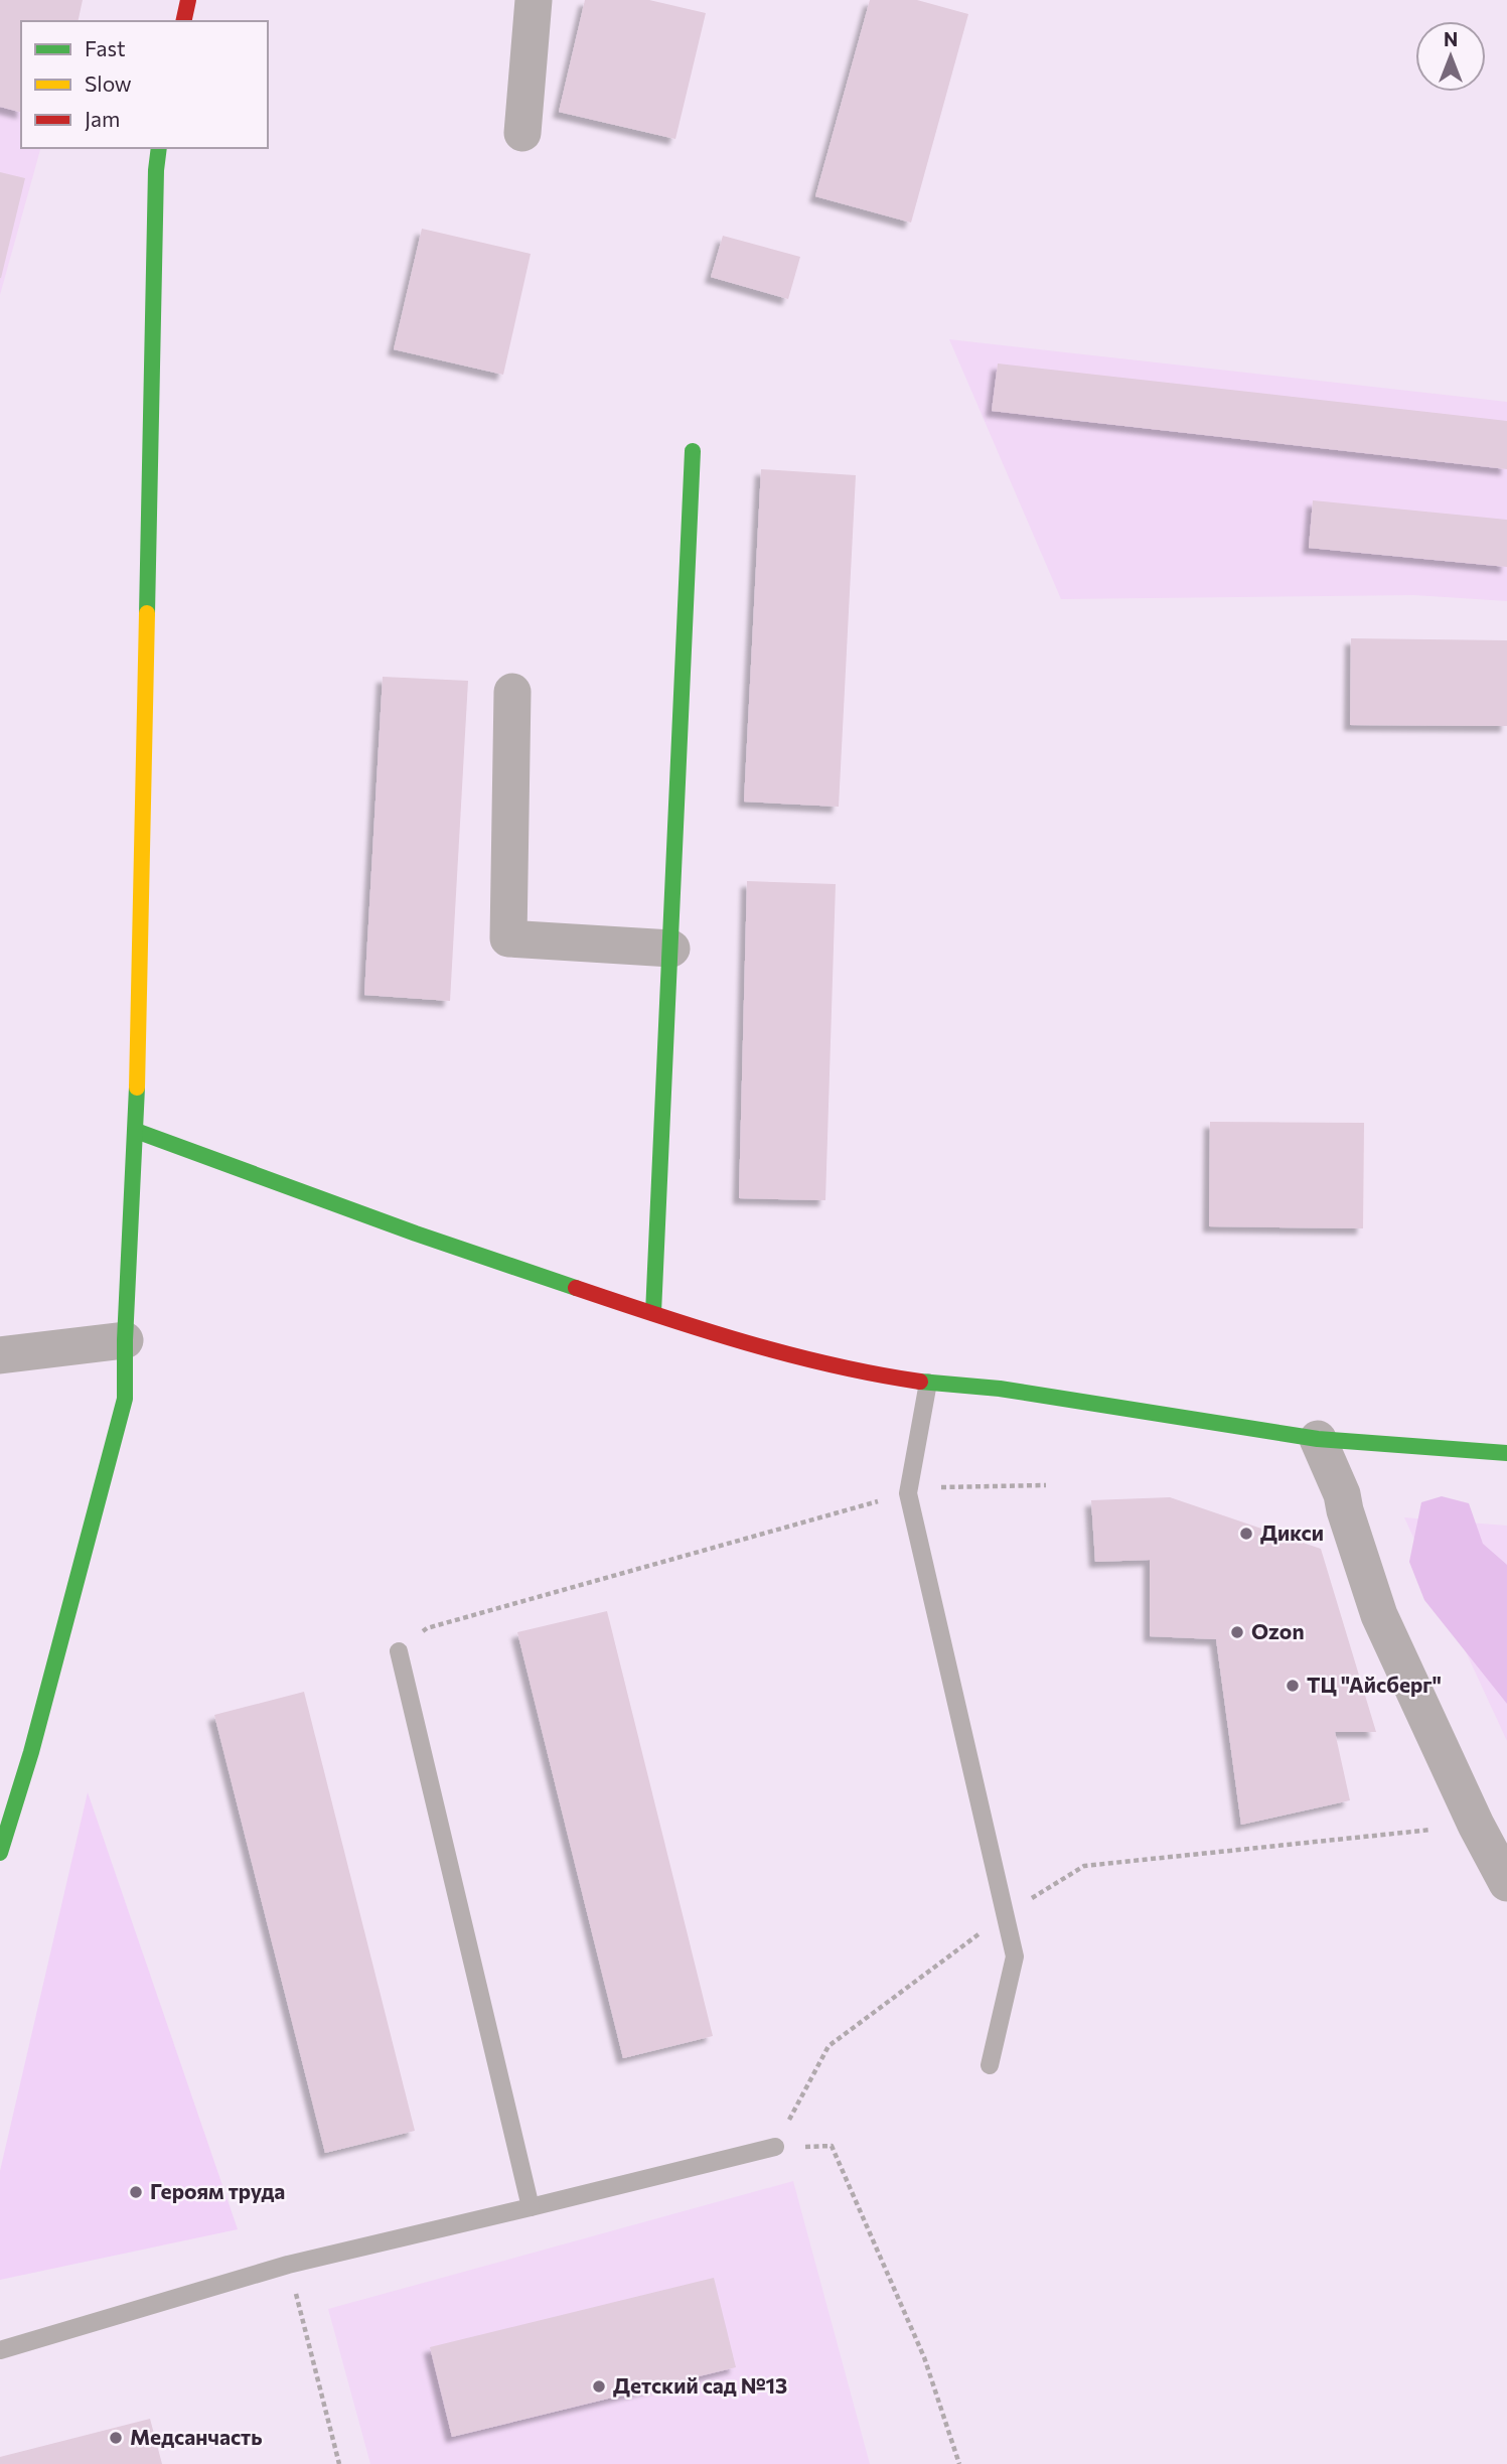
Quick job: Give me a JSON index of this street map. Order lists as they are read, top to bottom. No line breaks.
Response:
{"places":["Дикси","Ozon","ТЦ \"Айсберг\"","Героям труда","Детский сад №13","Медсанчасть"],"legend":["Fast","Slow","Jam"],"north":"top"}
